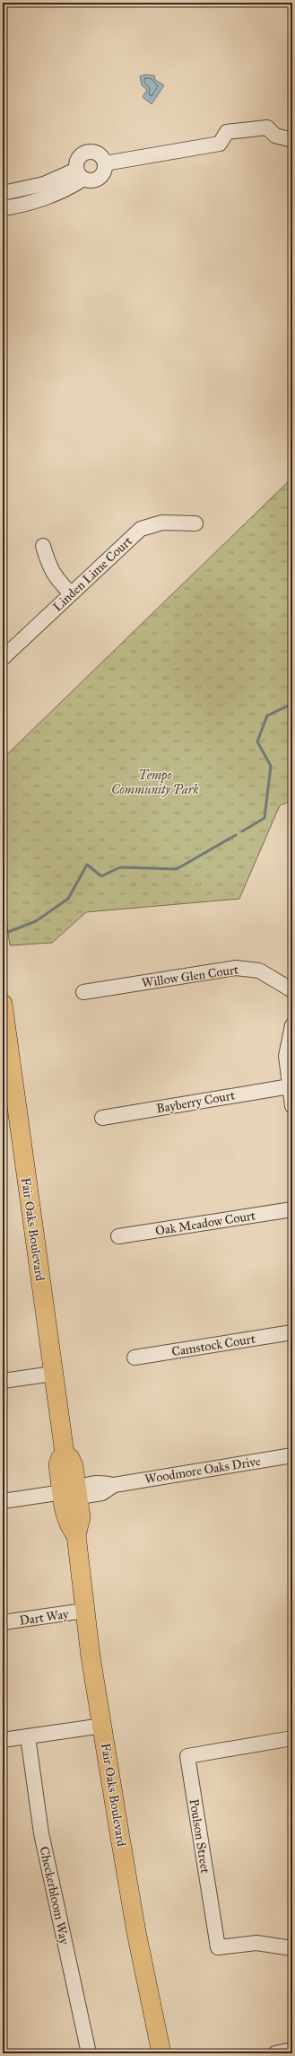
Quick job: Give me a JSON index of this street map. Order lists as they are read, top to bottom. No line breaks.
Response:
{"streets":{"main road":["Fair Oaks Boulevard"],"street":["Linden Lime Court","Willow Glen Court","Bayberry Court","Oak Meadow Court","Camstock Court","Woodmore Oaks Drive","Dart Way","Poulson Street","Checkerbloom Way"]},"crossings":[["Fair Oaks Boulevard","Woodmore Oaks Drive"],["Fair Oaks Boulevard","Dart Way"]],"parks":["Tempo Community Park"]}
